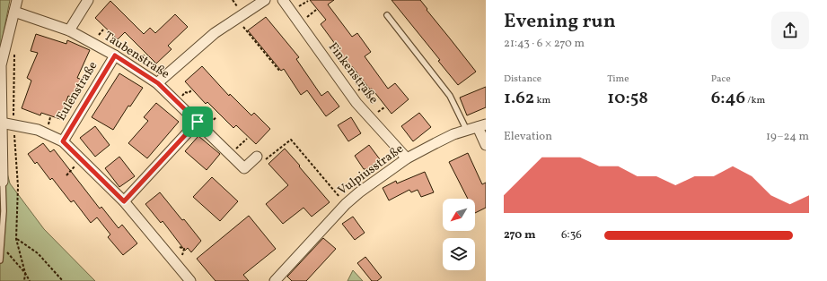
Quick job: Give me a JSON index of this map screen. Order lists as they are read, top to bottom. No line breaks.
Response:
{"streets":{"street":["Taubenstraße","Finkenstraße","Eulenstraße","Vulpiusstraße"]},"crossings":[["Taubenstraße","Eulenstraße"],["Finkenstraße","Vulpiusstraße"]],"north":"bottom left","page":{"heading":["Evening run","21:43 · 6 × 270 m"],"stats":[["Distance","1.62 km"],["Time","10:58"],["Pace","6:46 /km"]],"chart":["Elevation","19–24 m"],"list":[{"name":"270 m","note":"6:36"}]}}
